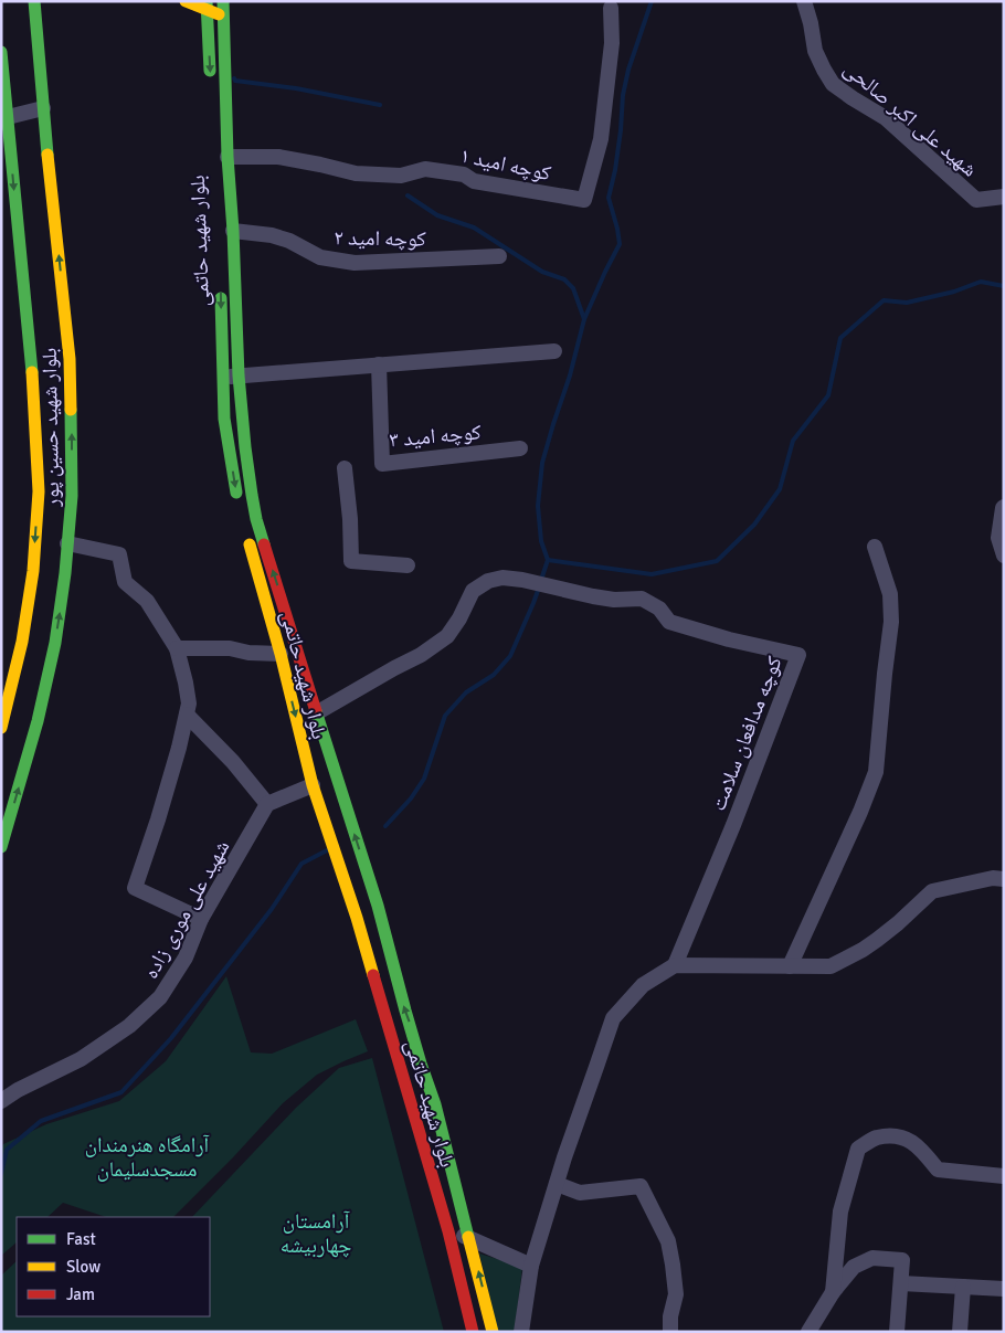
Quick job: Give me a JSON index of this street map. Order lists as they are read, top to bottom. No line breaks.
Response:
{"streets":{"main road":["بلوار شهید حاتمی","بلوار شهيد حسین پور"],"street":["شهید علی اکبر صالحی","کوچه امید ۱","کوچه امید ۲","کوچه امید ۳","کوچه مدافعان سلامت","شهید علی موری زاده"]},"crossings":[["کوچه امید ۱","بلوار شهید حاتمی"],["کوچه امید ۲","بلوار شهید حاتمی"],["بلوار شهید حاتمی","کوچه مدافعان سلامت"]],"parks":["آرامگاه هنرمندان مسجدسلیمان","آرامستان چهاربیشه"],"legend":["Fast","Slow","Jam"]}
